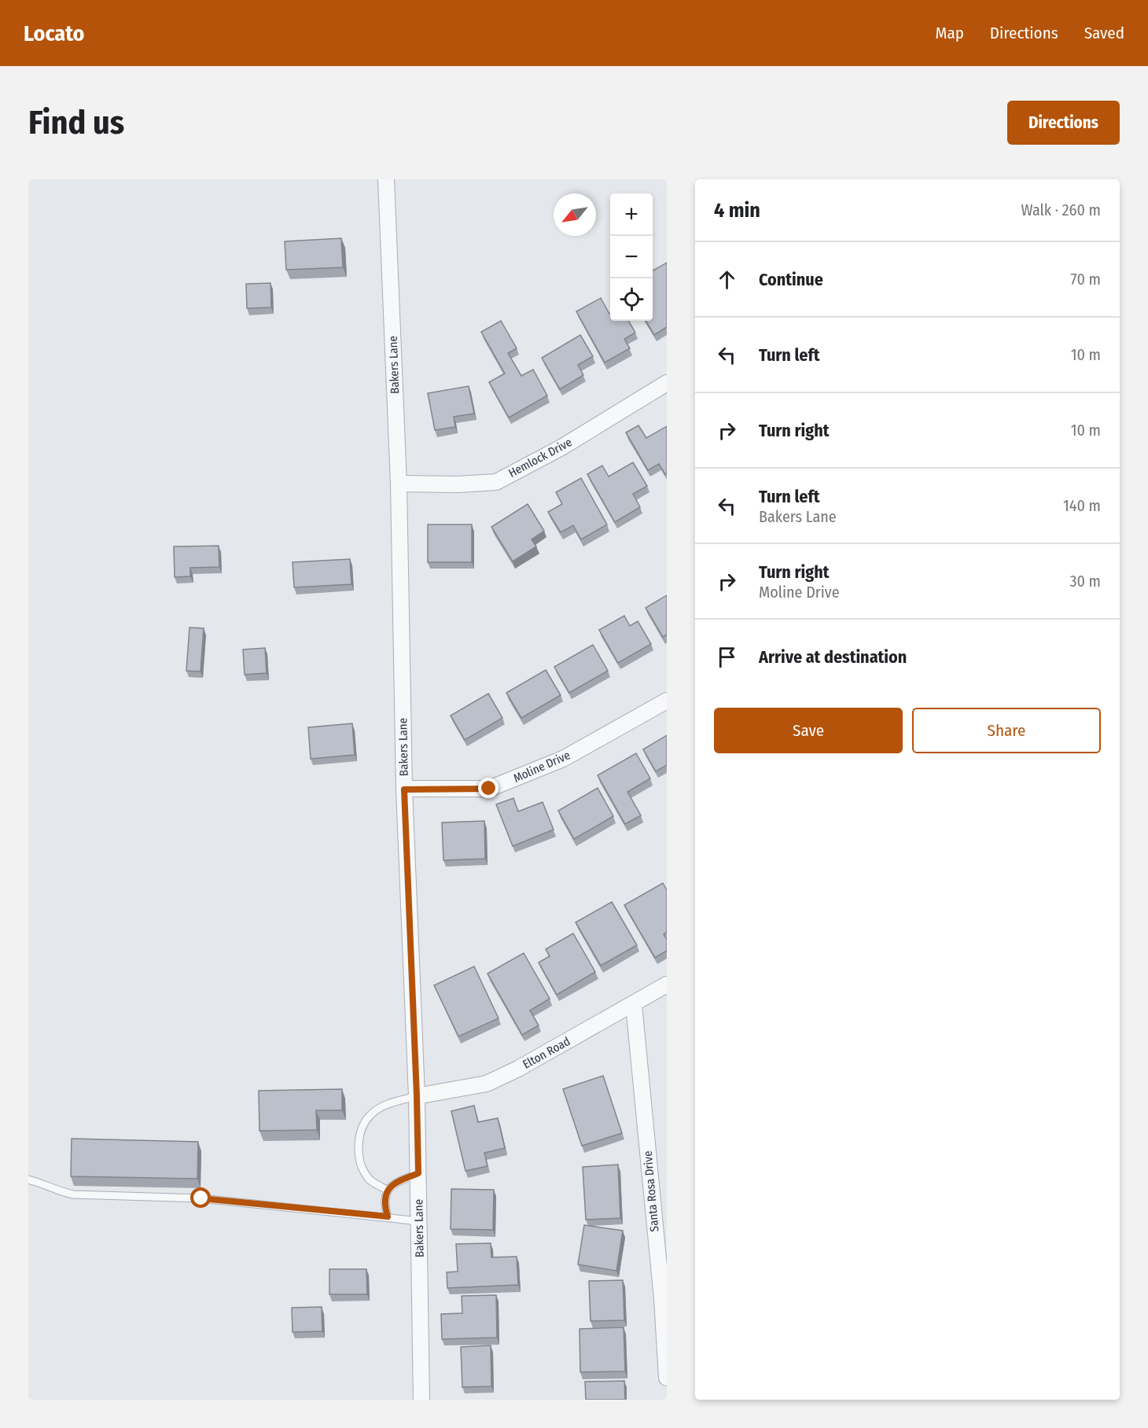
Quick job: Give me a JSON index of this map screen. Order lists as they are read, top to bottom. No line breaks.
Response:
{"streets":{"street":["Bakers Lane","Hemlock Drive","Moline Drive","Elton Road","Santa Rosa Drive"]},"crossings":[["Bakers Lane","Hemlock Drive"],["Bakers Lane","Moline Drive"],["Bakers Lane","Elton Road"],["Elton Road","Santa Rosa Drive"]],"north":"bottom left","page":{"header":"Locato","nav":["Map","Directions","Saved"],"buttons":["Directions",["Save","Share"]],"title":"Find us","heading":["4 min","Walk · 260 m"],"map_buttons":["+","−"],"list":[["Continue","70 m"],["Turn left","10 m"],["Turn right","10 m"],["Turn left","Bakers Lane","140 m"],["Turn right","Moline Drive","30 m"],"Arrive at destination"]}}
